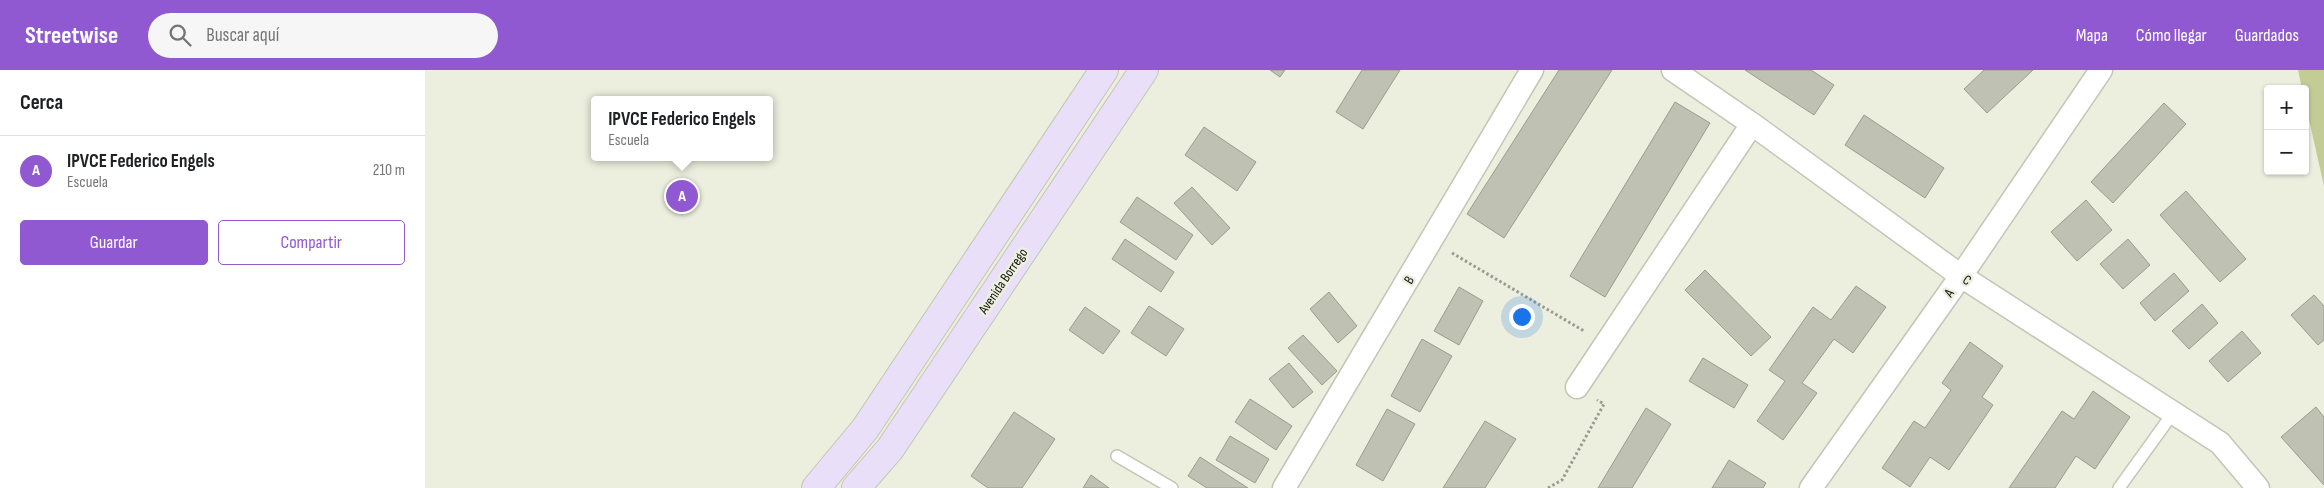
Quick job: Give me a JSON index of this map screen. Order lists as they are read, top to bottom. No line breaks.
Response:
{"streets":{"main road":["Avenida Borrego"],"street":["B","C","A"]},"crossings":[["C","A"]],"page":{"header":"Streetwise","search":"Buscar aquí","nav":["Mapa","Cómo llegar","Guardados"],"heading":"Cerca","map_buttons":["+","−"],"popup":["IPVCE Federico Engels","Escuela"],"list":[{"mark":"A","name":"IPVCE Federico Engels","note":"Escuela","value":"210 m"}],"pins":"A","buttons":["Guardar","Compartir"]}}
